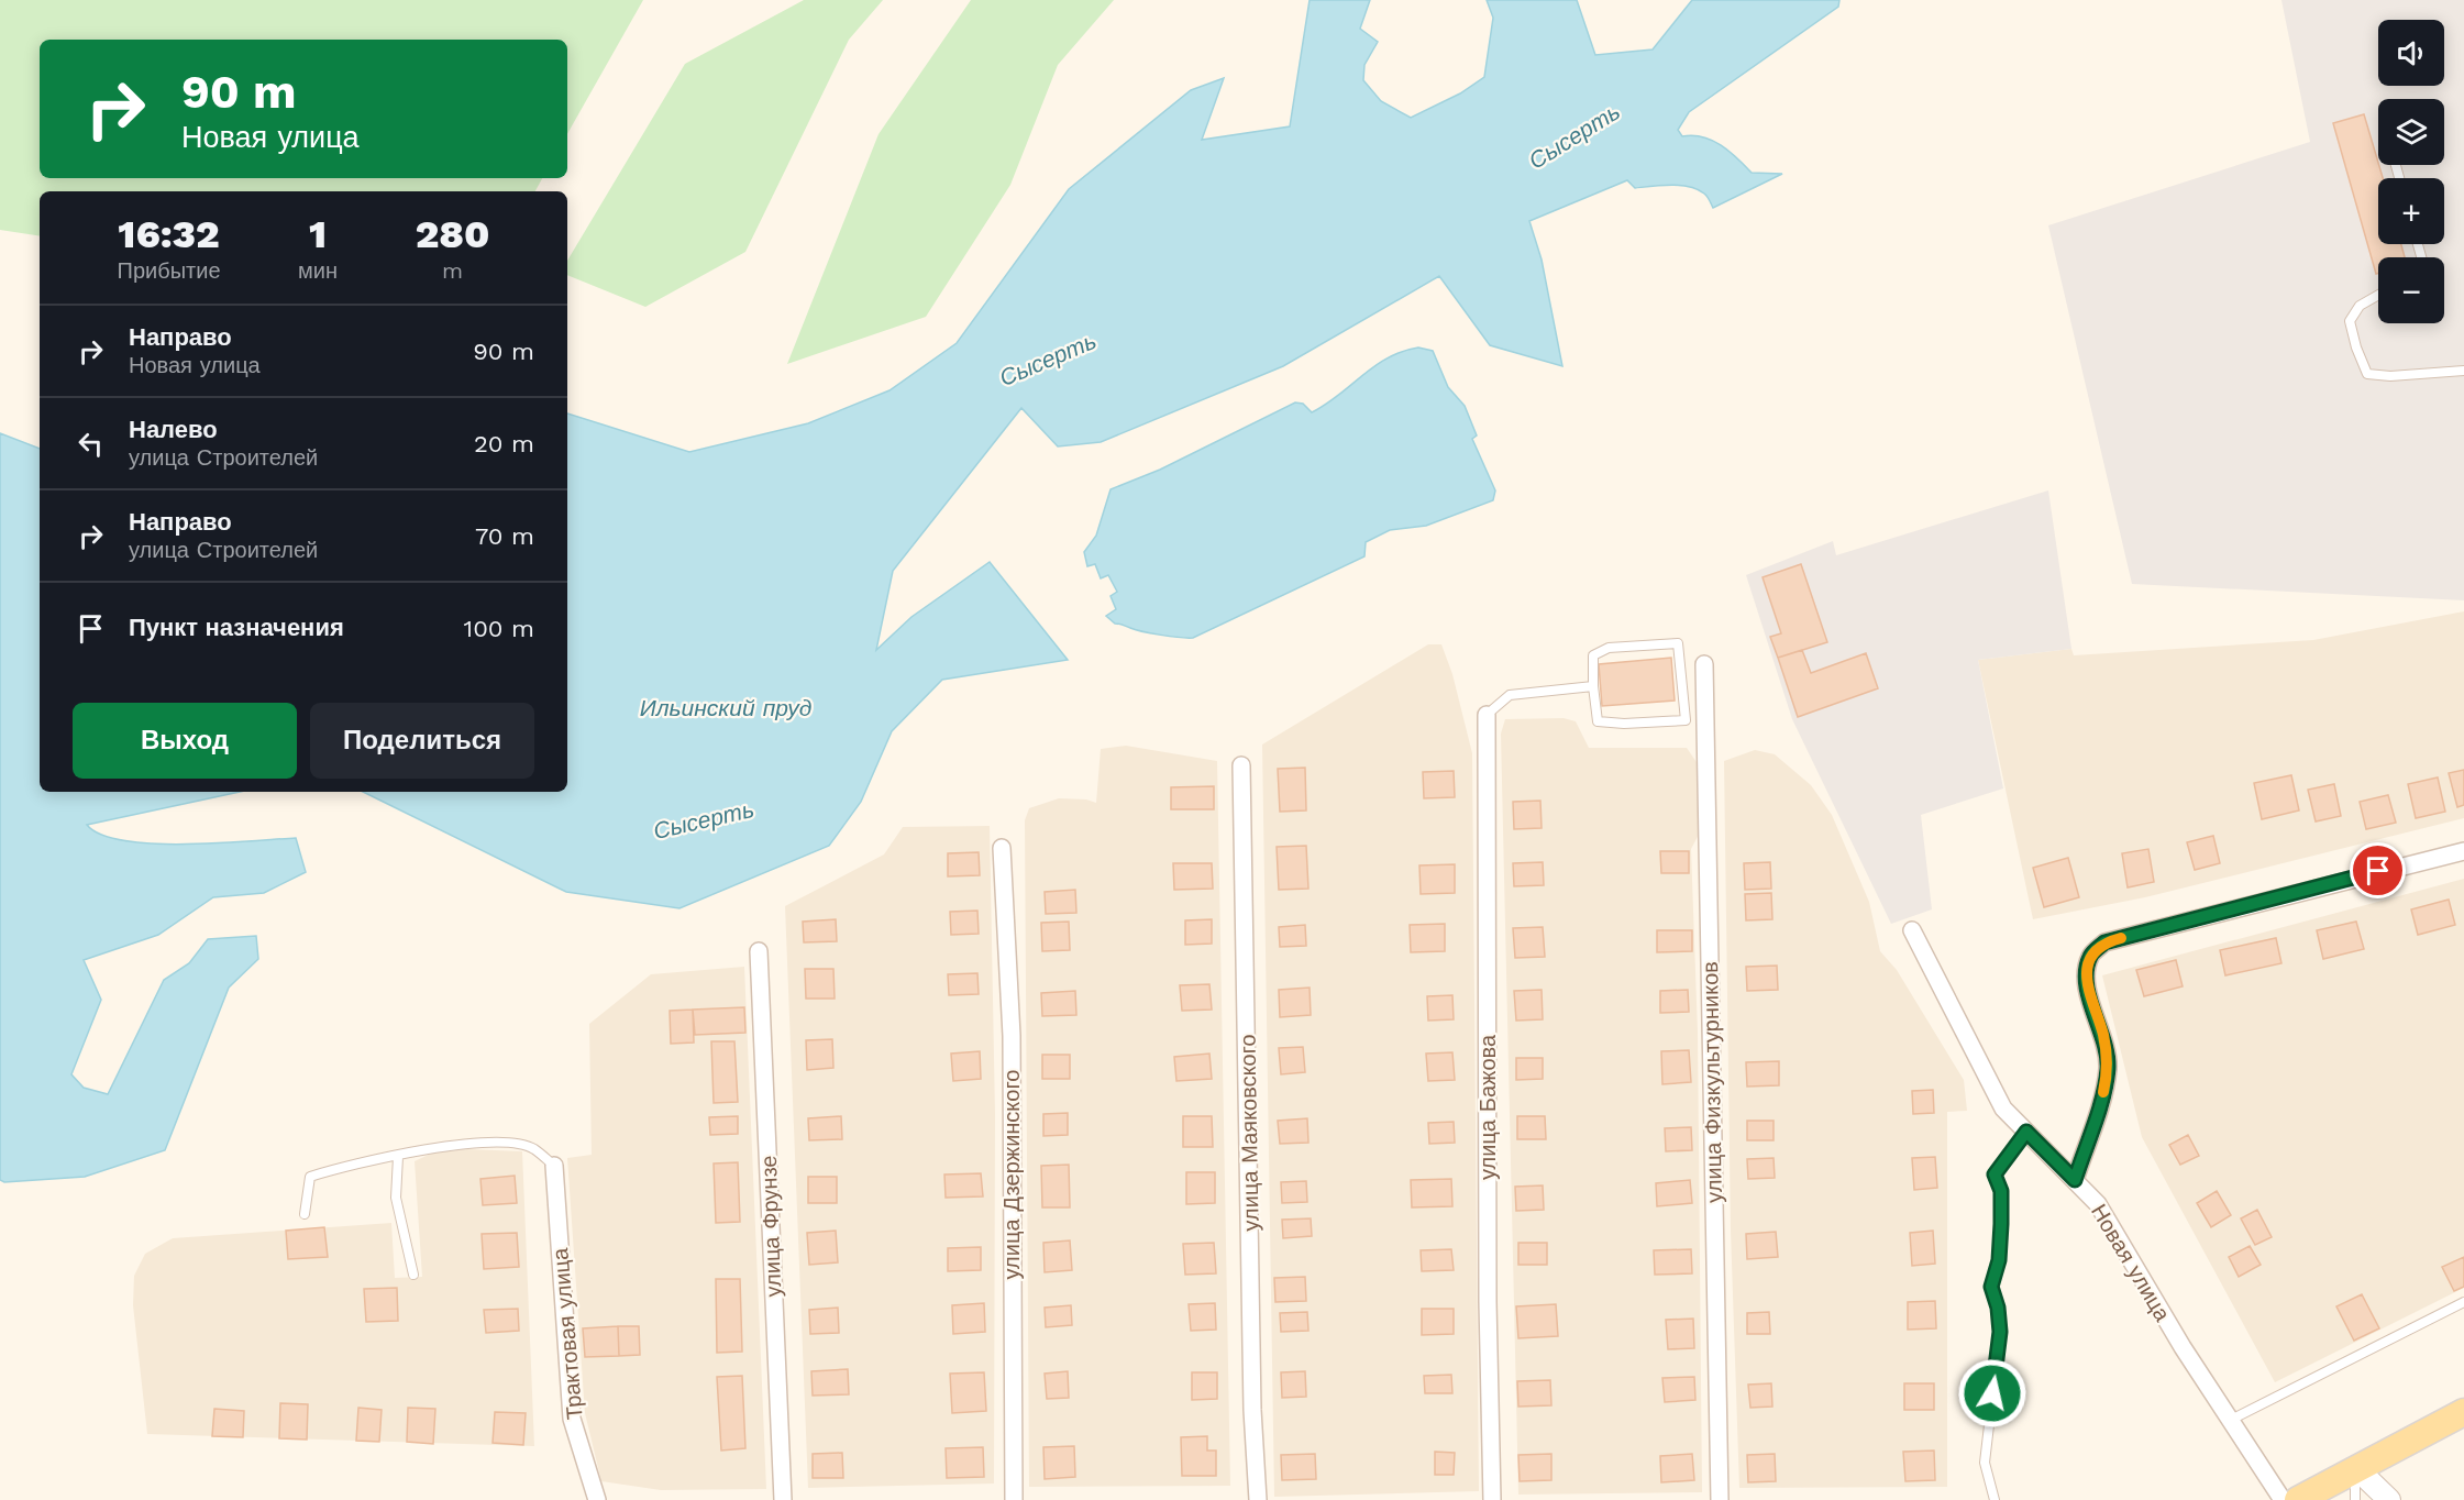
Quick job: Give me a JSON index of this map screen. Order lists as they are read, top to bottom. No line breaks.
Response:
{"streets":{"street":["улица Физкультурников","улица Бажова","улица Маяковского","улица Дзержинского","улица Фрунзе","Новая улица","Трактовая улица"]},"water":["Сысерть","Ильинский пруд"],"page":{"map_buttons":["+","−"],"turn":["90 m","Новая улица"],"eta":["16:32","Прибытие","1","мин","280","m"],"list":[{"name":"Направо","note":"Новая улица","value":"90 m"},{"name":"Налево","note":"улица Строителей","value":"20 m"},{"name":"Направо","note":"улица Строителей","value":"70 m"},{"name":"Пункт назначения","value":"100 m"}],"buttons":["Выход","Поделиться"]}}
